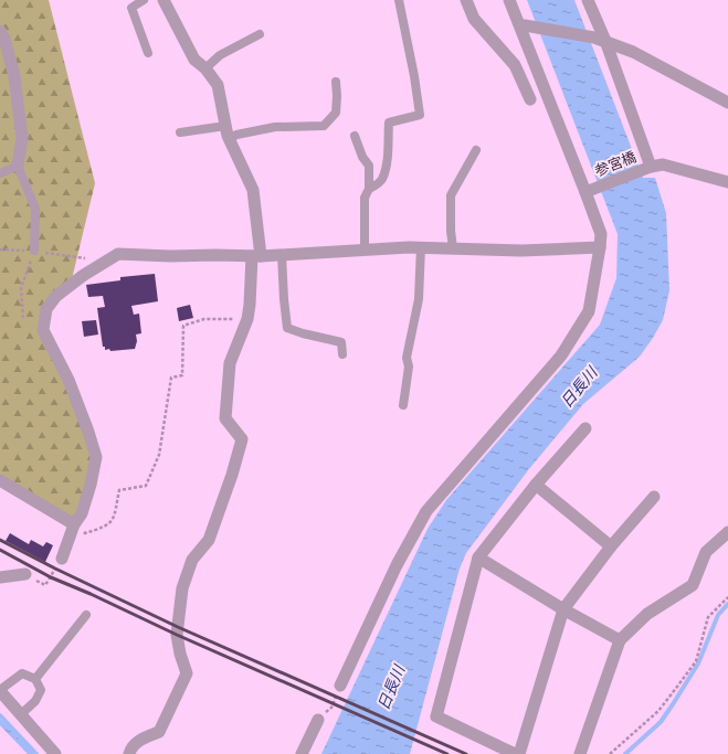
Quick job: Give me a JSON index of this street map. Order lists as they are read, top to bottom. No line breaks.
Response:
{"streets":{"street":["参宮橋"]},"water":["日長川"]}
